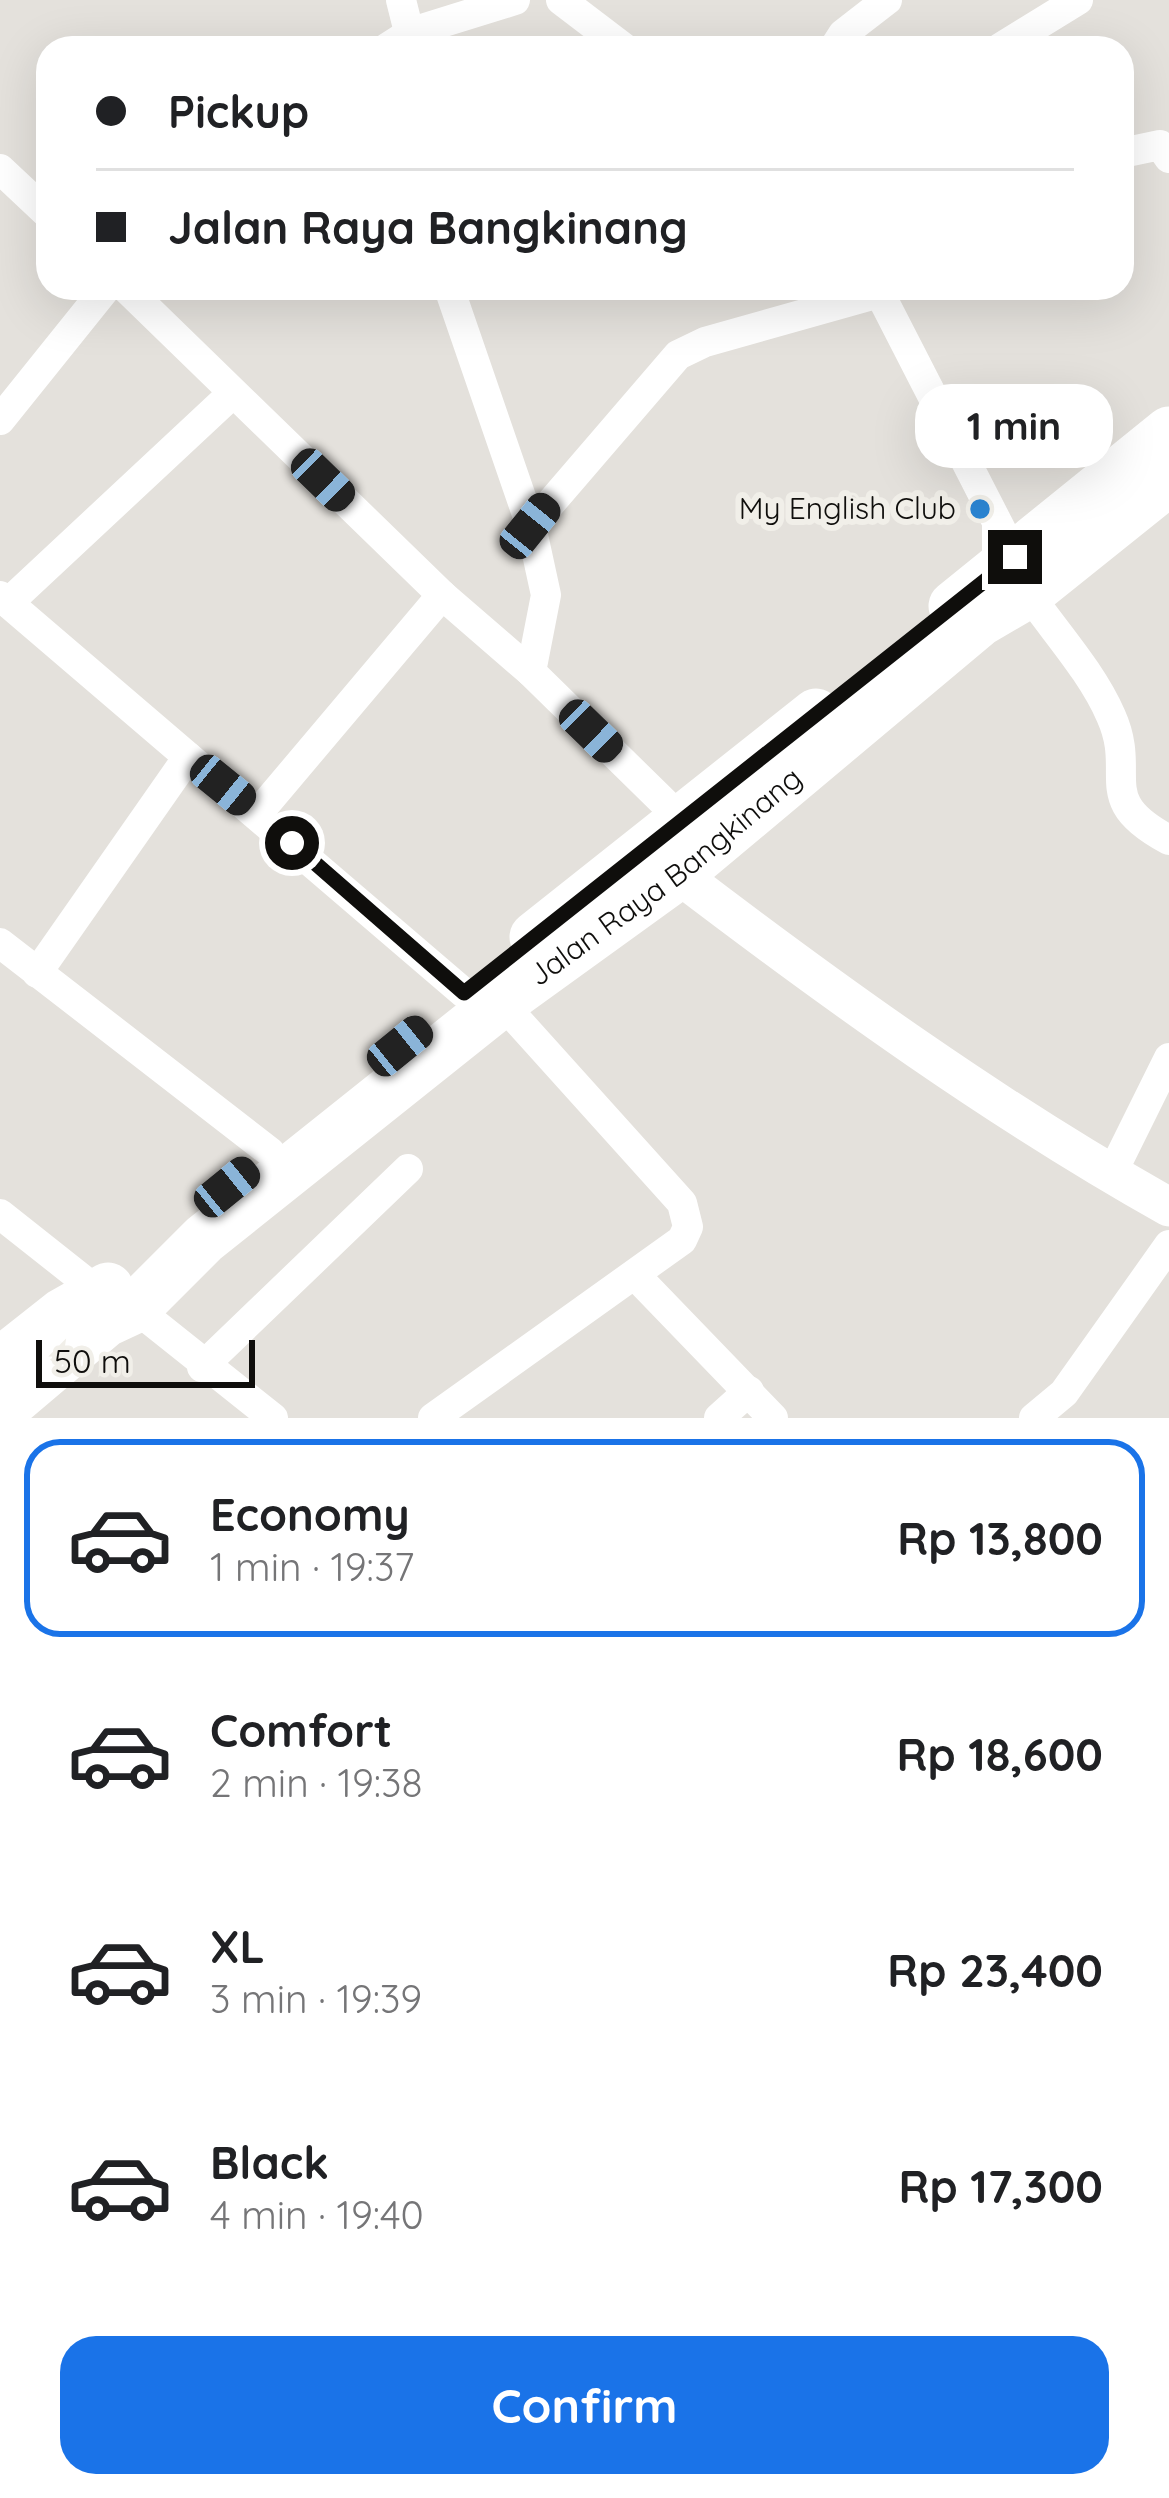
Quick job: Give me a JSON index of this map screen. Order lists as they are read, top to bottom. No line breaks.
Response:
{"streets":{"highway":["Jalan Raya Bangkinang"]},"places":["My English Club"],"scale_bar":"50 m","page":{"banner":["Pickup","Jalan Raya Bangkinang"],"bubble":"1 min","scale":"50 m","list":[{"name":"Economy","note":"1 min · 19:37","value":"Rp 13,800"},{"name":"Comfort","note":"2 min · 19:38","value":"Rp 18,600"},{"name":"XL","note":"3 min · 19:39","value":"Rp 23,400"},{"name":"Black","note":"4 min · 19:40","value":"Rp 17,300"}],"buttons":"Confirm"}}
